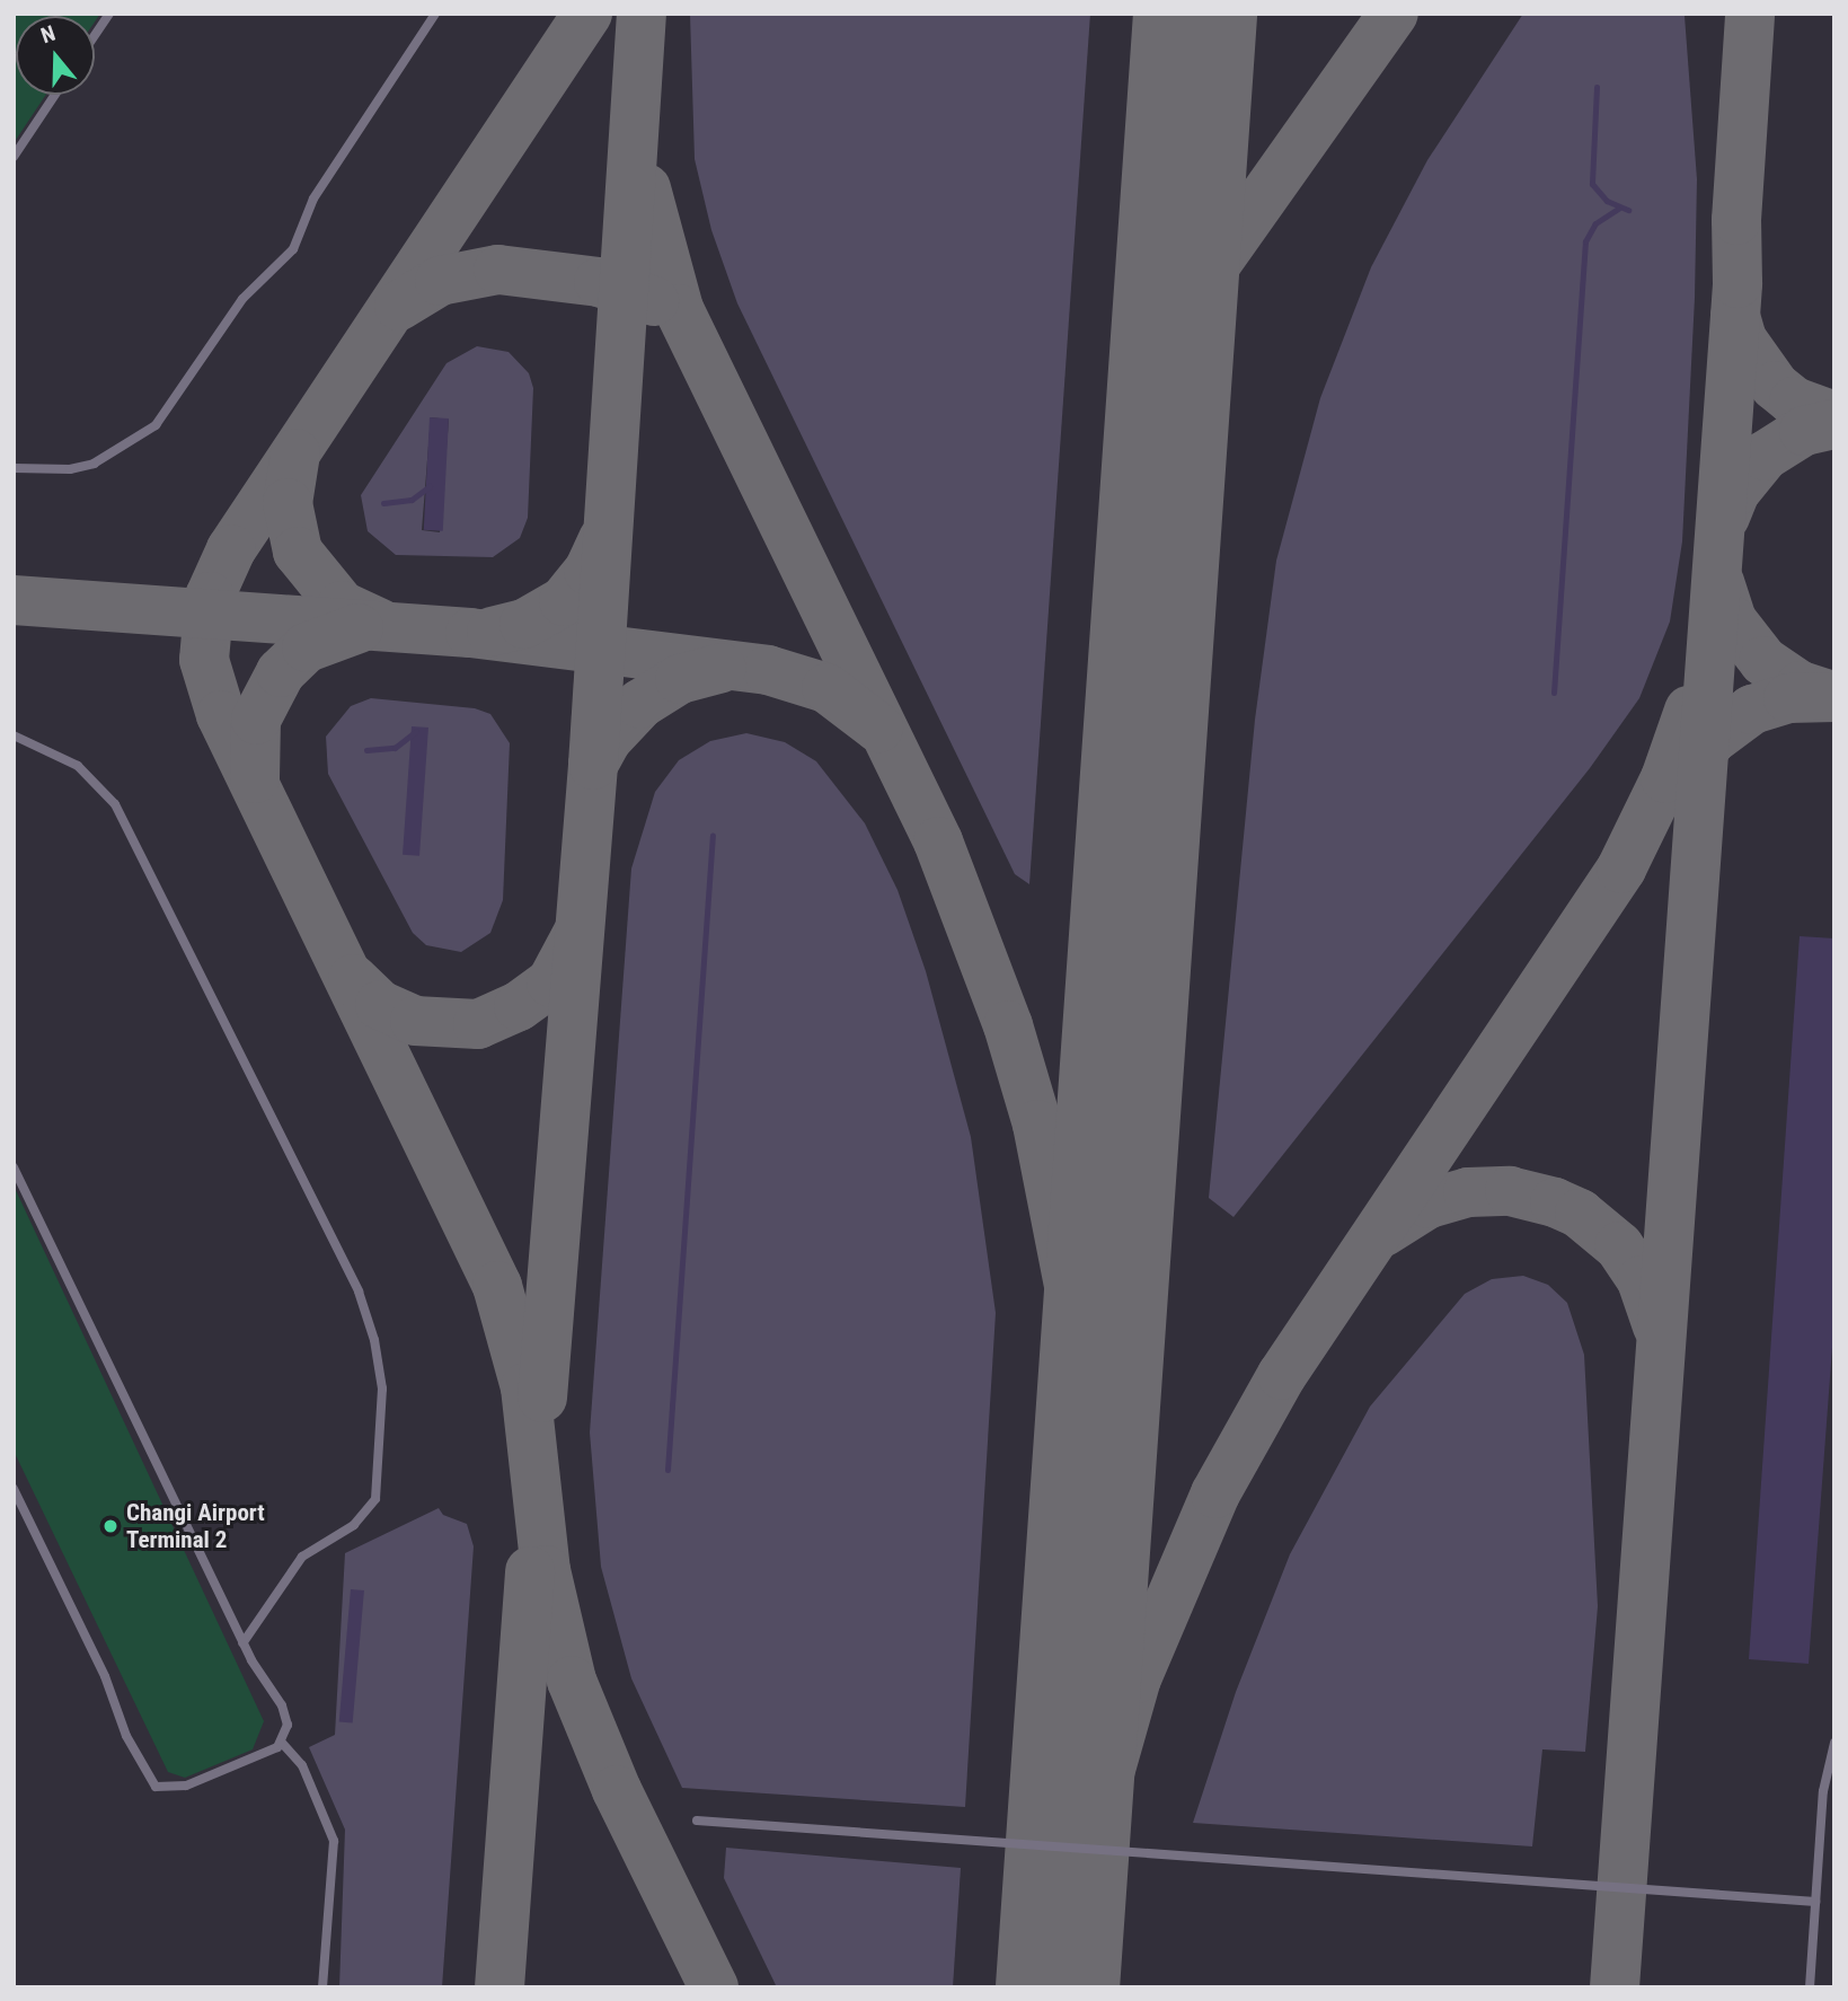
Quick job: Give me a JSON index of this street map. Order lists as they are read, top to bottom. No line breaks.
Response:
{"places":["Changi Airport Terminal 2"],"north":"top"}
